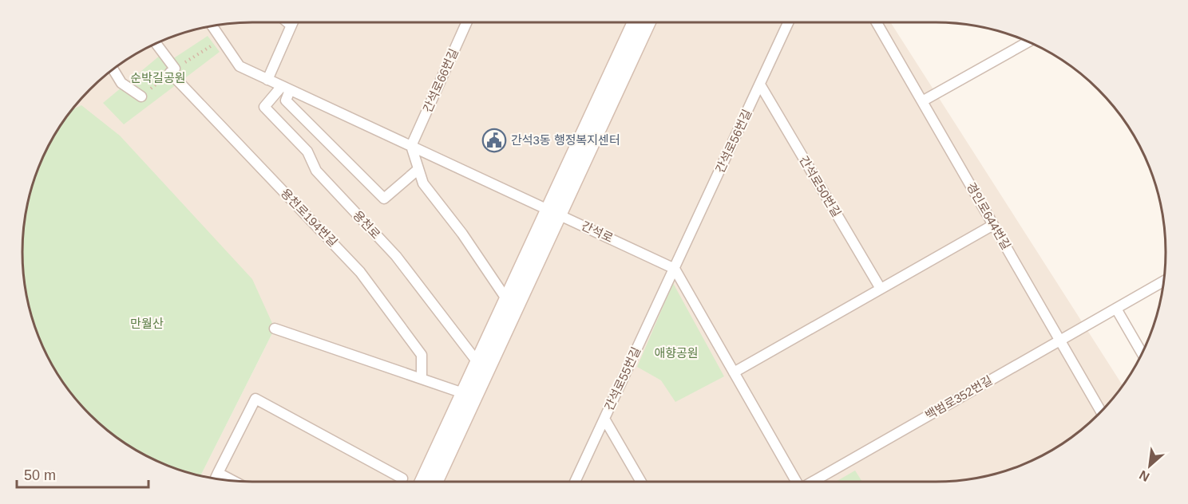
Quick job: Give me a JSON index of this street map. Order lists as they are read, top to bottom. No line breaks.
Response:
{"streets":{"lane":["간석로66번길","간석로56번길","간석로50번길","경인로644번길","용천로194번길","용천로","간석로","간석로55번길","백범로352번길"]},"crossings":[["간석로66번길","간석로"],["간석로56번길","간석로50번길"],["간석로56번길","간석로"],["간석로56번길","간석로55번길"],["경인로644번길","백범로352번길"],["용천로","간석로"],["간석로","간석로55번길"]],"parks":["순박길공원","만월산","애향공원"],"places":{"public building":["간석3동 행정복지센터"]},"scale_bar":"50 m","north":"bottom left"}
